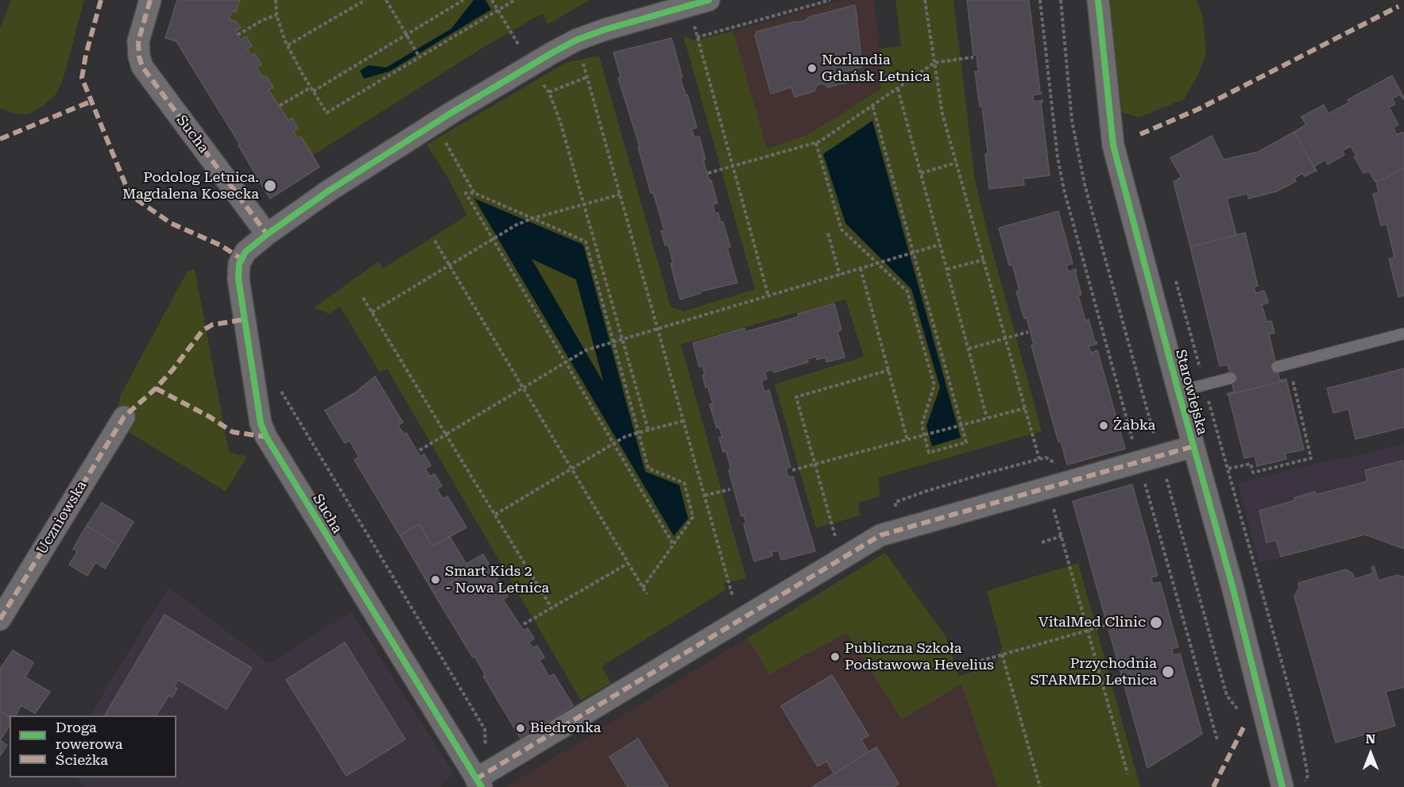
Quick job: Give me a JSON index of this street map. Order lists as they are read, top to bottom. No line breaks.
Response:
{"streets":{"street":["Sucha","Starowiejska","Uczniowska"]},"places":["Norlandia Gdańsk Letnica","Podolog Letnica. Magdalena Kosecka","Żabka","Smart Kids 2 - Nowa Letnica","VitalMed Clinic","Publiczna Szkoła Podstawowa Hevelius","Przychodnia STARMED Letnica","Biedronka"],"legend":["Droga rowerowa","Ścieżka"],"north":"top"}
